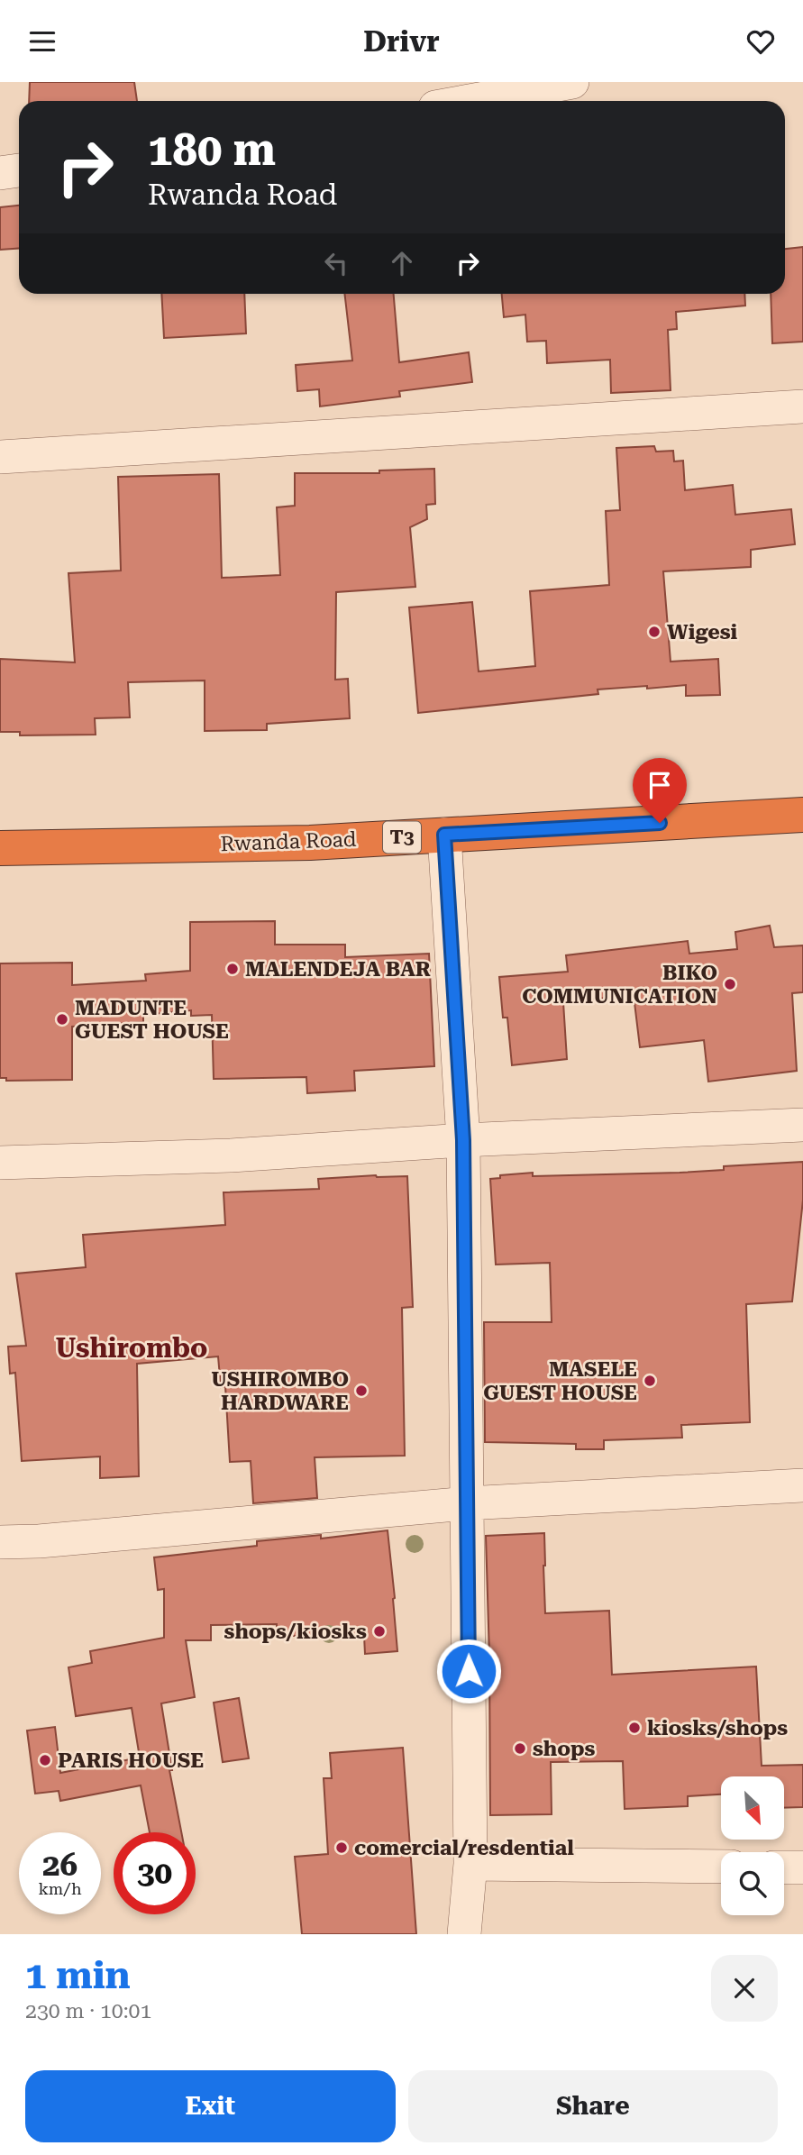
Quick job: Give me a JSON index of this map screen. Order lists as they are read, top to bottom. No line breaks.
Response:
{"streets":{"highway":["T3","Rwanda Road"]},"districts":["Ushirombo"],"places":["Wigesi","MALENDEJA BAR","BIKO COMMUNICATION","MADUNTE GUEST HOUSE","MASELE GUEST HOUSE","USHIROMBO HARDWARE","shops/kiosks","kiosks/shops","shops","PARIS HOUSE","comercial/resdential"],"north":"bottom right","page":{"header":"Drivr","turn":["180 m","Rwanda Road"],"speed":"26 km/h","limit":"30","heading":["1 min","230 m · 10:01"],"buttons":["Exit","Share"]}}
